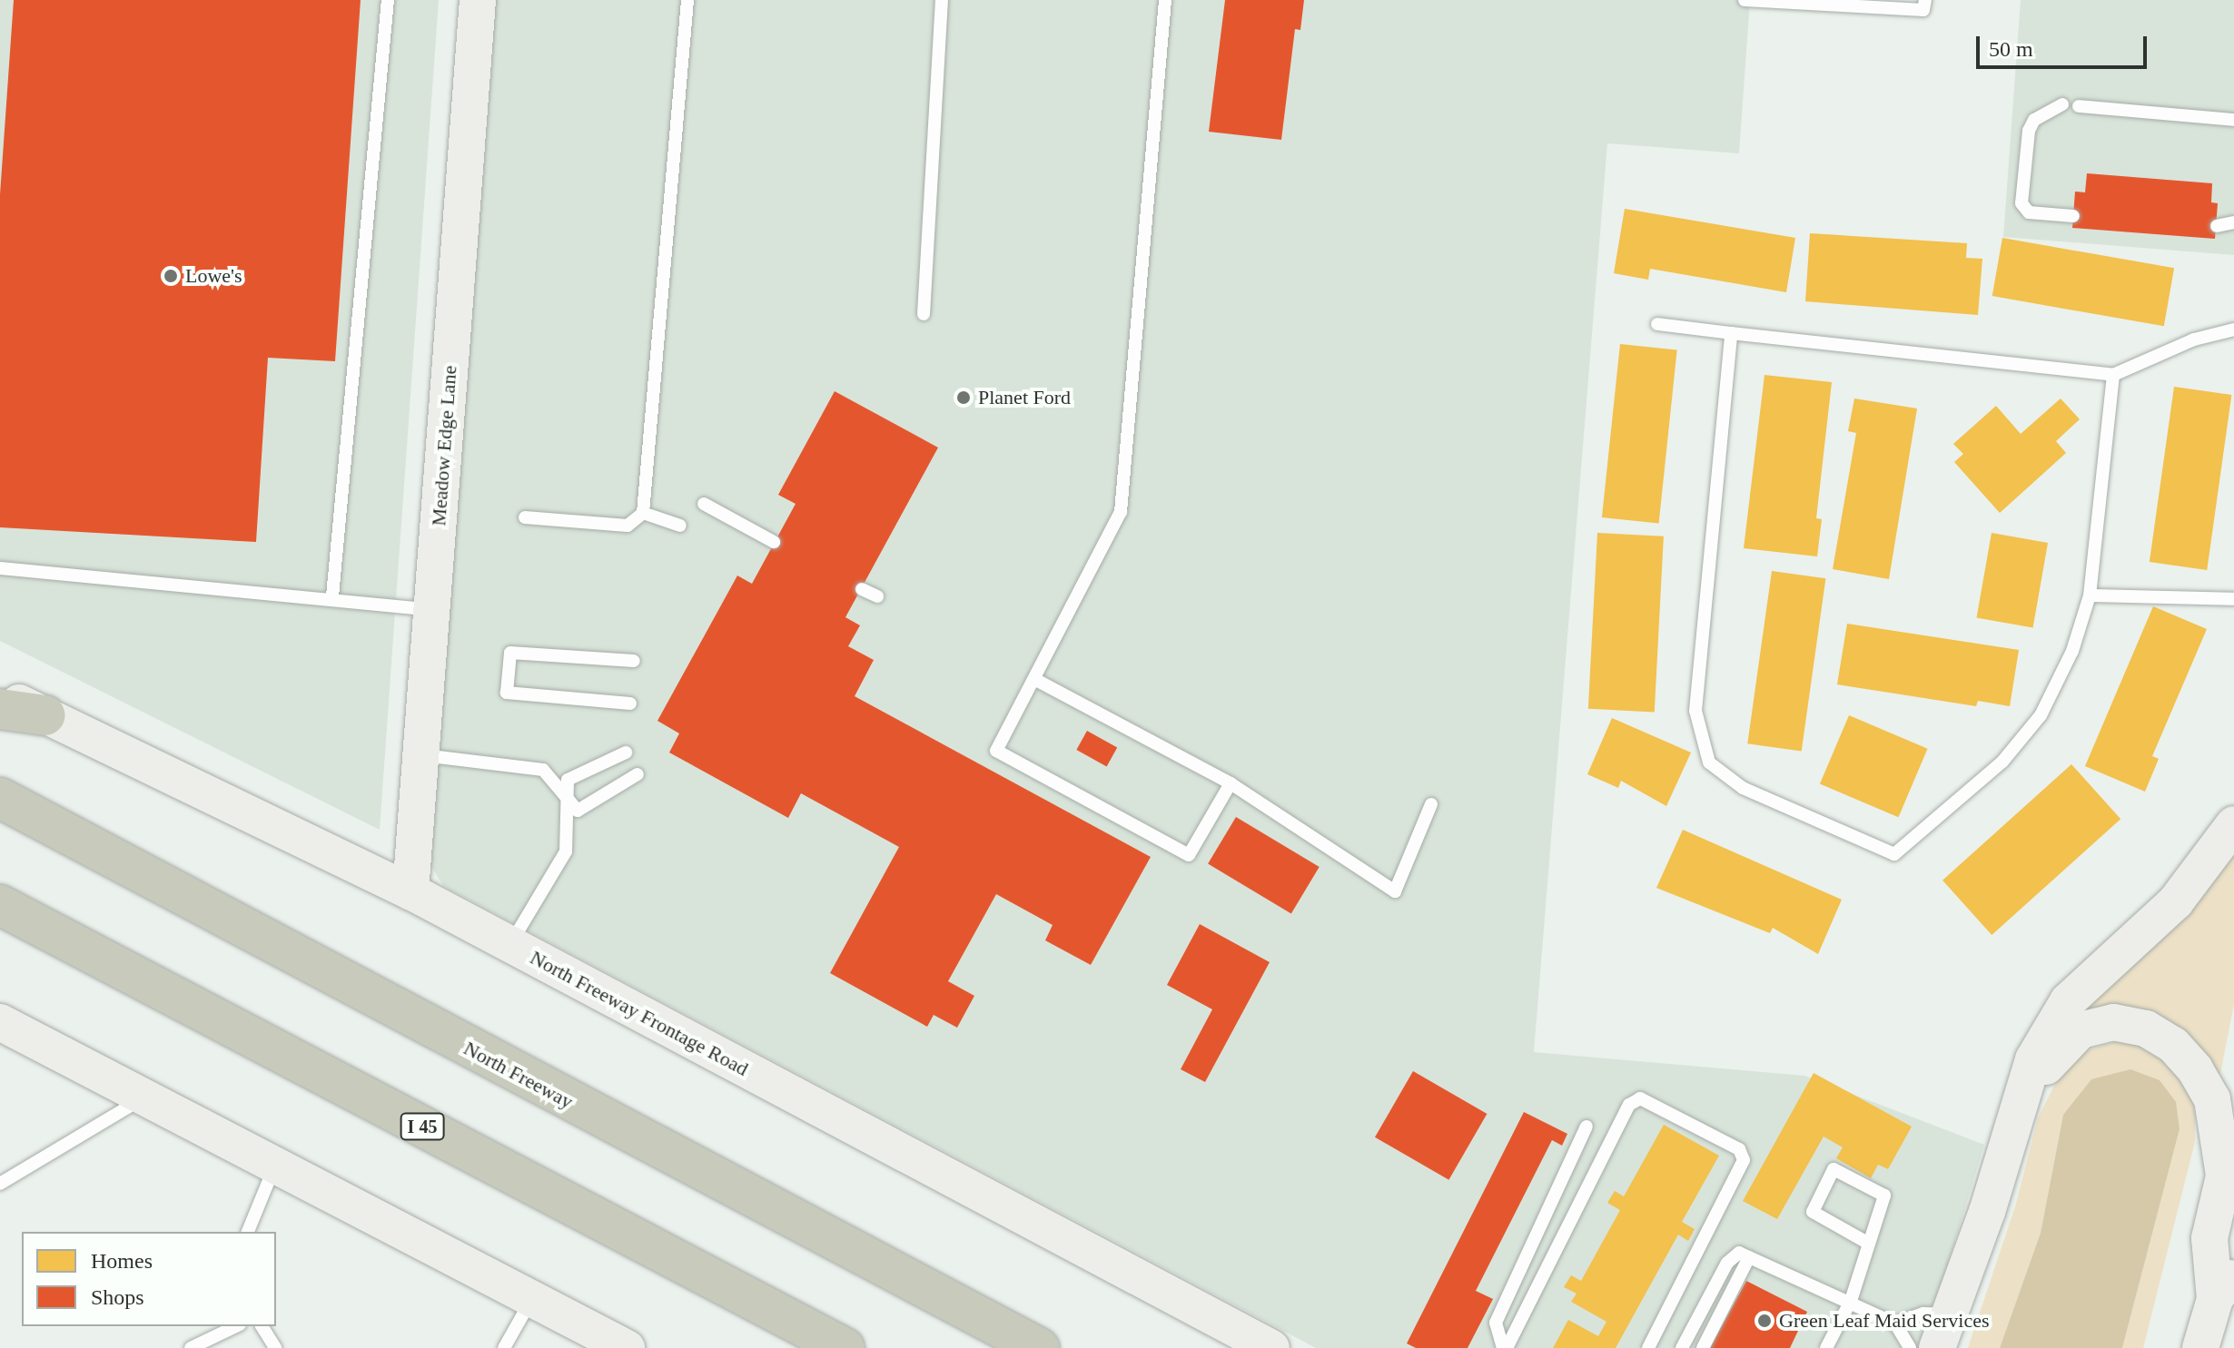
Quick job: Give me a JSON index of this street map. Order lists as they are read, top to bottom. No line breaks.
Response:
{"streets":{"highway":["North Freeway","I 45"],"main road":["Meadow Edge Lane","North Freeway Frontage Road"]},"crossings":[["Meadow Edge Lane","North Freeway Frontage Road"]],"places":["Lowe's","Planet Ford","Green Leaf Maid Services"],"legend":["Homes","Shops"],"scale_bar":"50 m"}
